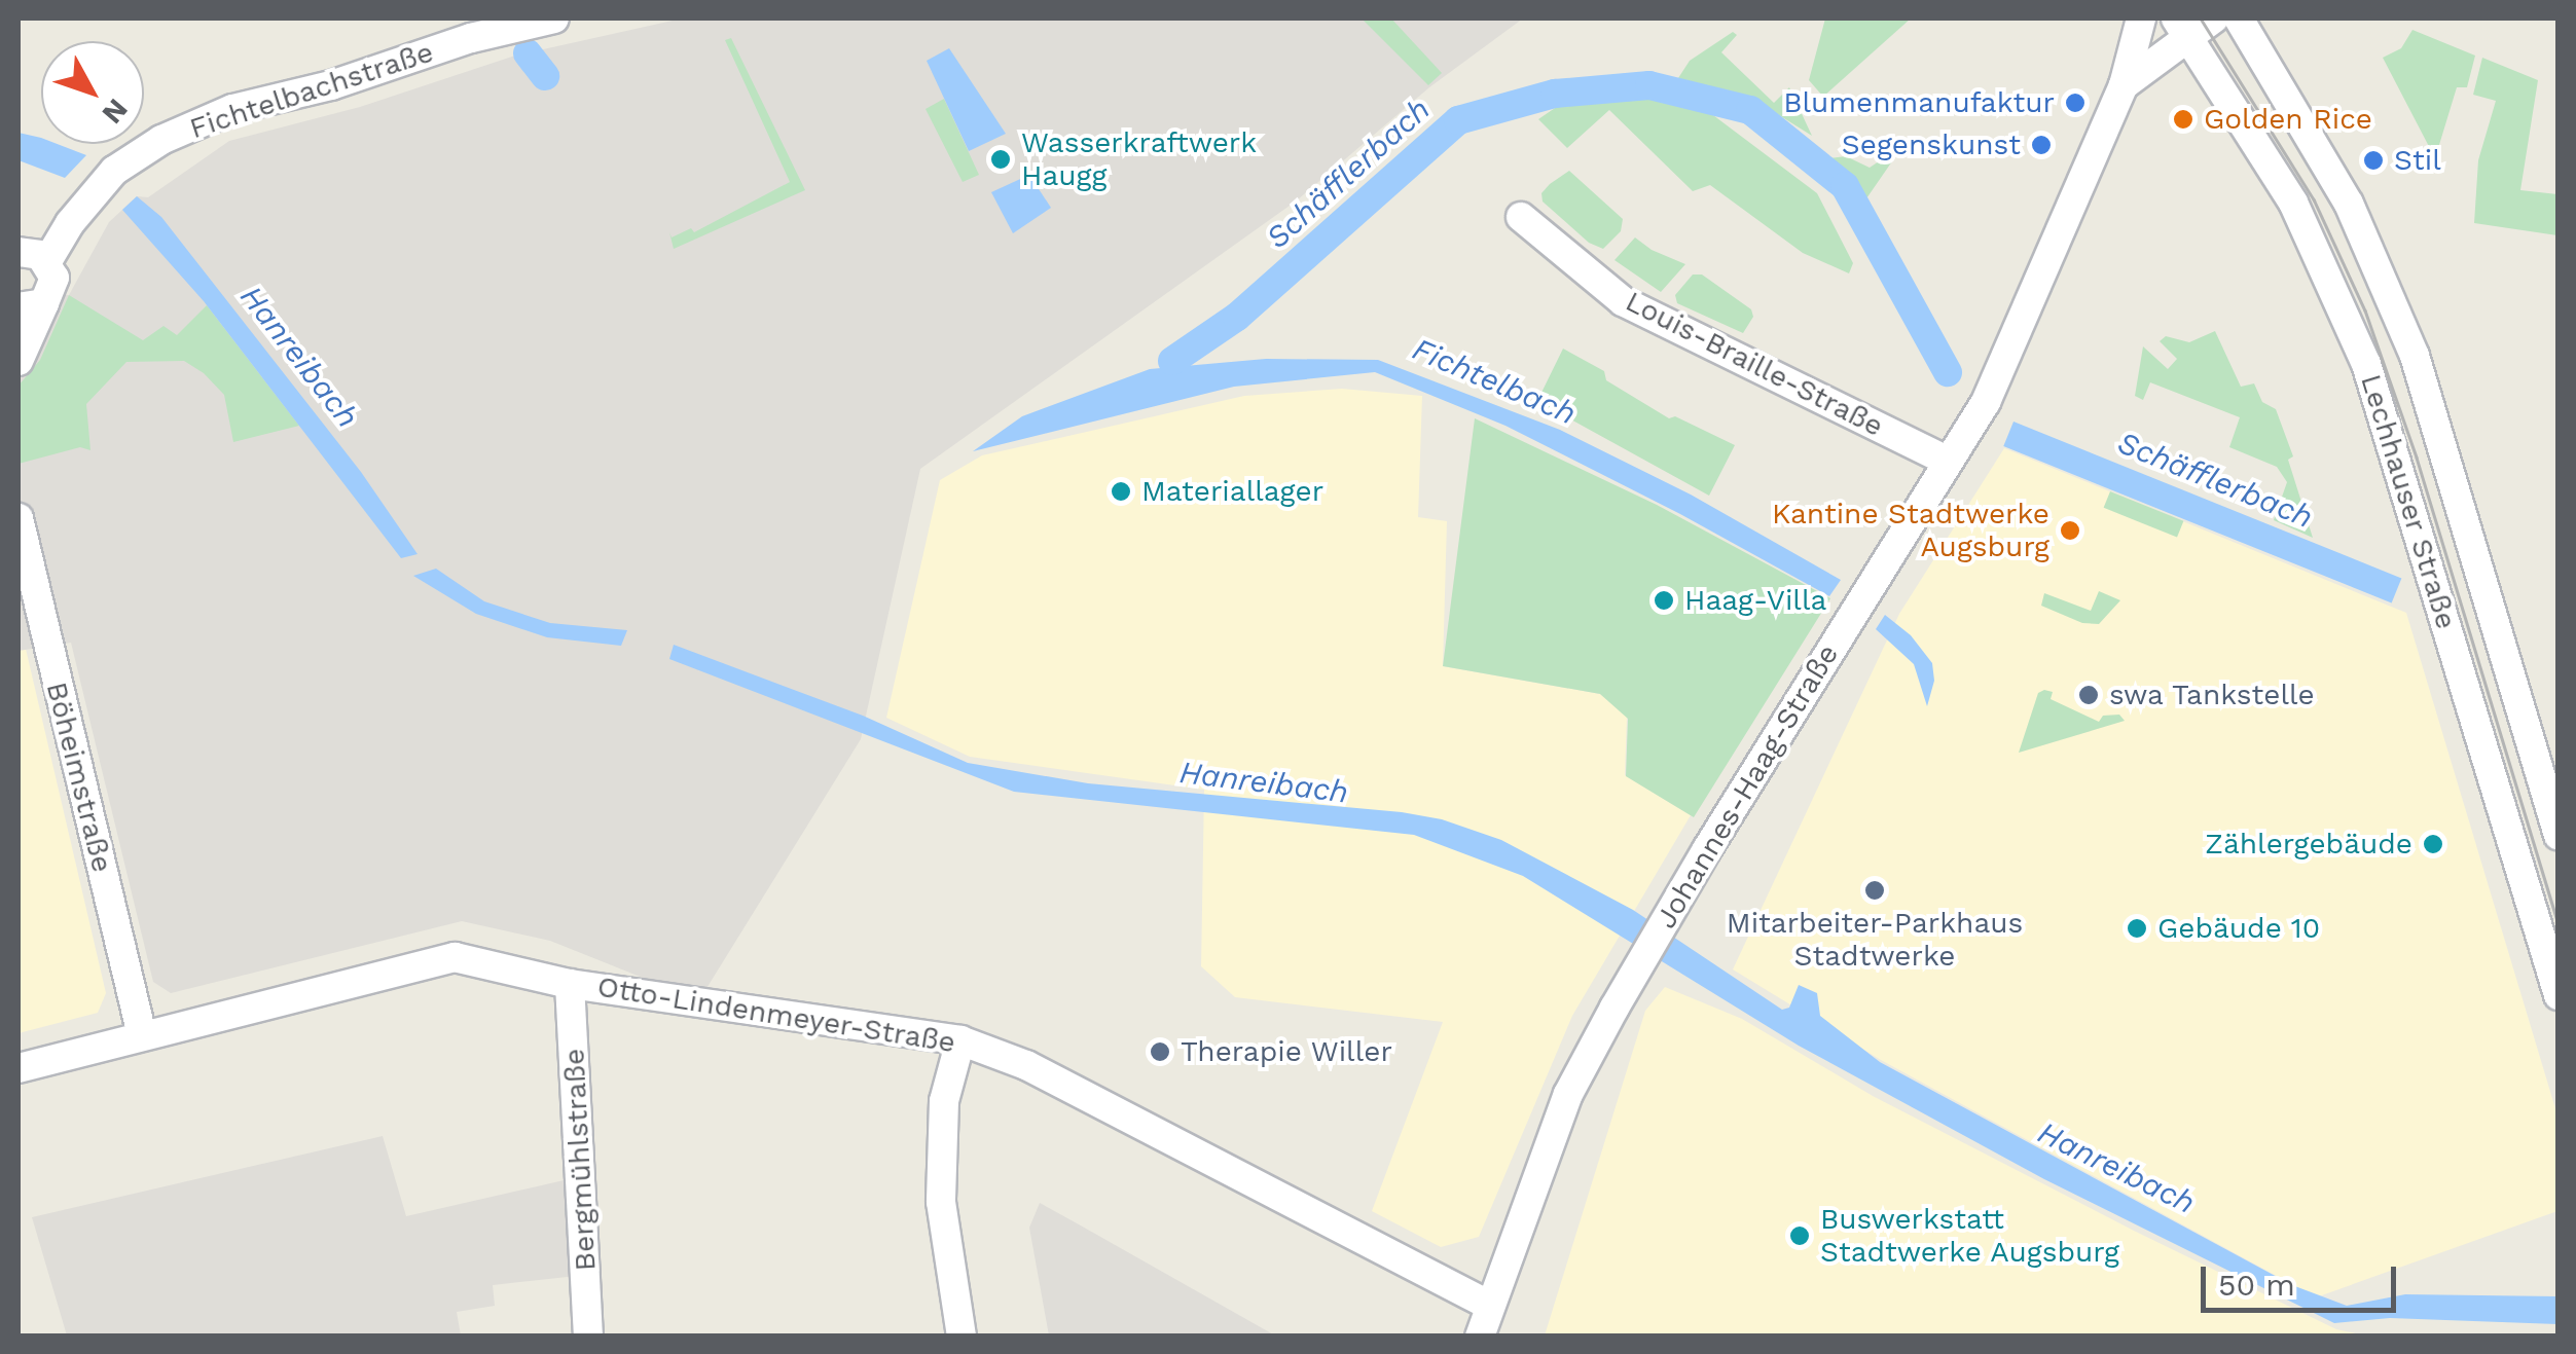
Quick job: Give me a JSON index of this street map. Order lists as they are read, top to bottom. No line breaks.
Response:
{"streets":{"street":["Fichtelbachstraße","Louis-Braille-Straße","Lechhauser Straße","Böheimstraße","Johannes-Haag-Straße","Otto-Lindenmeyer-Straße","Bergmühlstraße"]},"crossings":[["Louis-Braille-Straße","Johannes-Haag-Straße"],["Böheimstraße","Otto-Lindenmeyer-Straße"],["Johannes-Haag-Straße","Otto-Lindenmeyer-Straße"],["Otto-Lindenmeyer-Straße","Bergmühlstraße"]],"water":["Schäfflerbach","Hanreibach","Fichtelbach"],"places":["Blumenmanufaktur","Golden Rice","Segenskunst","Wasserkraftwerk Haugg","Stil","Materiallager","Kantine Stadtwerke Augsburg","Haag-Villa","swa Tankstelle","Zählergebäude","Mitarbeiter-Parkhaus Stadtwerke","Gebäude 10","Therapie Willer","Buswerkstatt Stadtwerke Augsburg"],"scale_bar":"50 m","north":"bottom right"}
